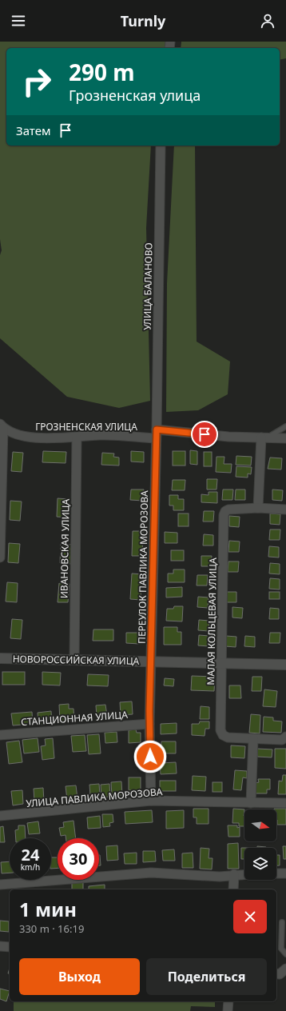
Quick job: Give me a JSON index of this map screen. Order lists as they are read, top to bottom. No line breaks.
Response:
{"streets":{"main road":["НОВОРОССИЙСКАЯ УЛИЦА"],"street":["УЛИЦА БАЛАНОВО","ГРОЗНЕНСКАЯ УЛИЦА","ИВАНОВСКАЯ УЛИЦА","ПЕРЕУЛОК ПАВЛИКА МОРОЗОВА","МАЛАЯ КОЛЬЦЕВАЯ УЛИЦА","СТАНЦИОННАЯ УЛИЦА","УЛИЦА ПАВЛИКА МОРОЗОВА"]},"crossings":[["УЛИЦА БАЛАНОВО","ГРОЗНЕНСКАЯ УЛИЦА"],["УЛИЦА БАЛАНОВО","ПЕРЕУЛОК ПАВЛИКА МОРОЗОВА"],["ГРОЗНЕНСКАЯ УЛИЦА","ИВАНОВСКАЯ УЛИЦА"],["ГРОЗНЕНСКАЯ УЛИЦА","ПЕРЕУЛОК ПАВЛИКА МОРОЗОВА"],["ИВАНОВСКАЯ УЛИЦА","НОВОРОССИЙСКАЯ УЛИЦА"],["ПЕРЕУЛОК ПАВЛИКА МОРОЗОВА","НОВОРОССИЙСКАЯ УЛИЦА"],["ПЕРЕУЛОК ПАВЛИКА МОРОЗОВА","СТАНЦИОННАЯ УЛИЦА"],["ПЕРЕУЛОК ПАВЛИКА МОРОЗОВА","УЛИЦА ПАВЛИКА МОРОЗОВА"],["МАЛАЯ КОЛЬЦЕВАЯ УЛИЦА","НОВОРОССИЙСКАЯ УЛИЦА"]],"north":"right","page":{"header":"Turnly","turn":["290 m","Грозненская улица"],"then":"Затем","speed":"24 km/h","limit":"30","heading":["1 мин","330 m · 16:19"],"buttons":["Выход","Поделиться"]}}
